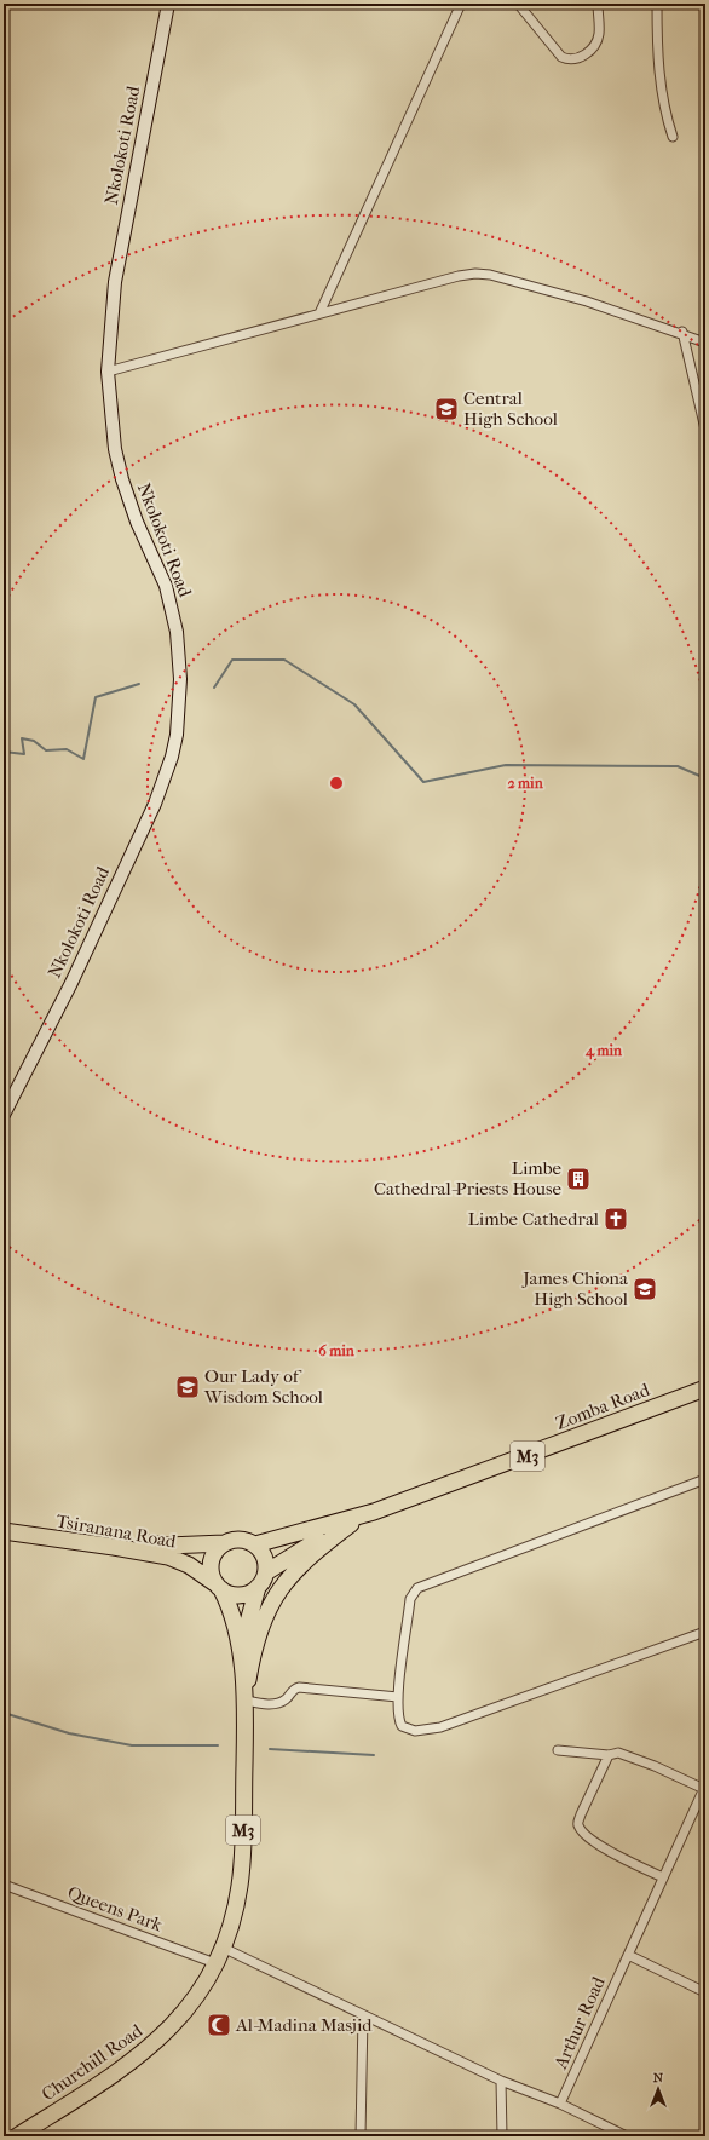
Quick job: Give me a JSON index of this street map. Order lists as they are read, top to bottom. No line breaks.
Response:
{"streets":{"highway":["Zomba Road","M3","Tsiranana Road","Churchill Road"],"main road":["Nkolokoti Road"],"street":["Queens Park","Arthur Road"]},"crossings":[["Zomba Road","M3"],["Zomba Road","Tsiranana Road"],["M3","Tsiranana Road"],["M3","Queens Park"],["M3","Churchill Road"],["Queens Park","Churchill Road"]],"places":{"school or university":["Central High School","James Chiona High School","Our Lady of Wisdom School"],"building":["Limbe Cathedral-Priests House"],"church":["Limbe Cathedral"],"mosque":["Al-Madina Masjid"]},"north":"top","rings":["2 min","4 min","6 min"]}
